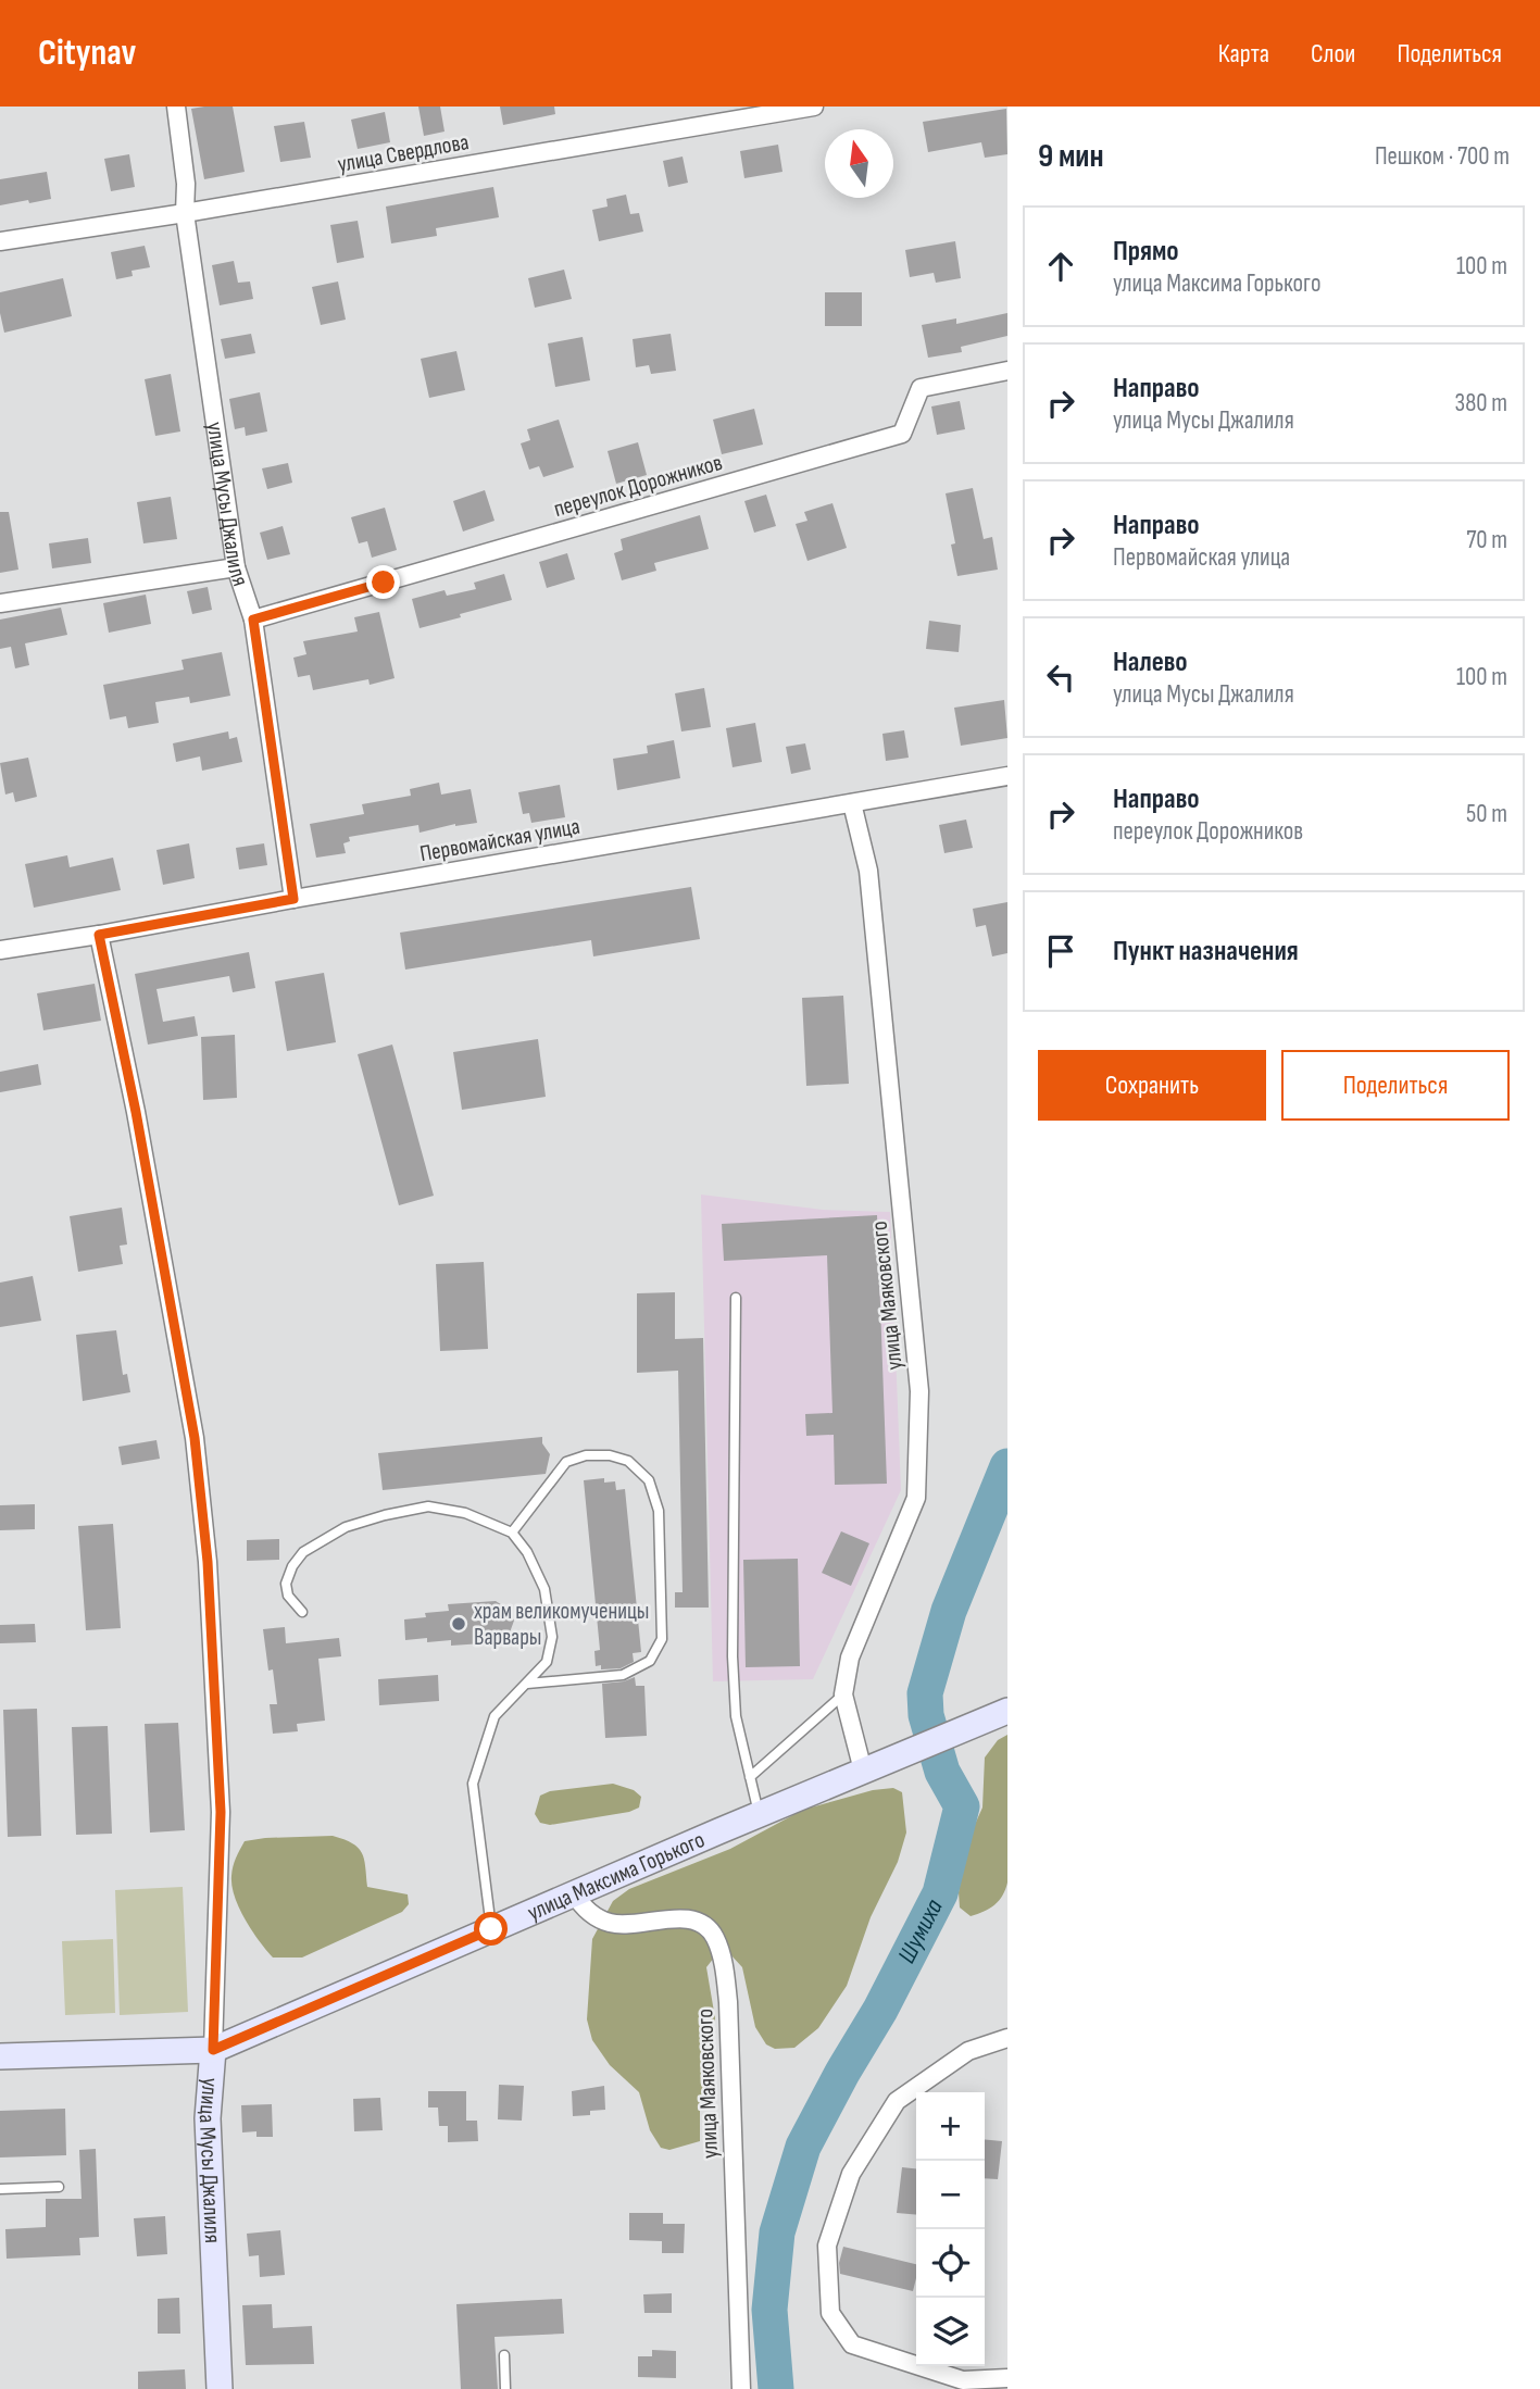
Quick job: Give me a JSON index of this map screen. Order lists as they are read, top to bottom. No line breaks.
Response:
{"streets":{"street":["улица Свердлова","переулок Дорожников","улица Мусы Джалиля","Первомайская улица","улица Маяковского","улица Максима Горького"]},"crossings":[["улица Свердлова","улица Мусы Джалиля"],["переулок Дорожников","улица Мусы Джалиля"],["улица Мусы Джалиля","Первомайская улица"],["улица Мусы Джалиля","улица Максима Горького"],["Первомайская улица","улица Маяковского"],["улица Маяковского","улица Максима Горького"]],"water":["Шумиха"],"places":["храм великомученицы Варвары"],"north":"top","page":{"header":"Citynav","nav":["Карта","Слои","Поделиться"],"heading":["9 мин","Пешком · 700 m"],"list":[["Прямо","улица Максима Горького","100 m"],["Направо","улица Мусы Джалиля","380 m"],["Направо","Первомайская улица","70 m"],["Налево","улица Мусы Джалиля","100 m"],["Направо","переулок Дорожников","50 m"],"Пункт назначения"],"buttons":["Сохранить","Поделиться"],"map_buttons":["+","−"]}}
